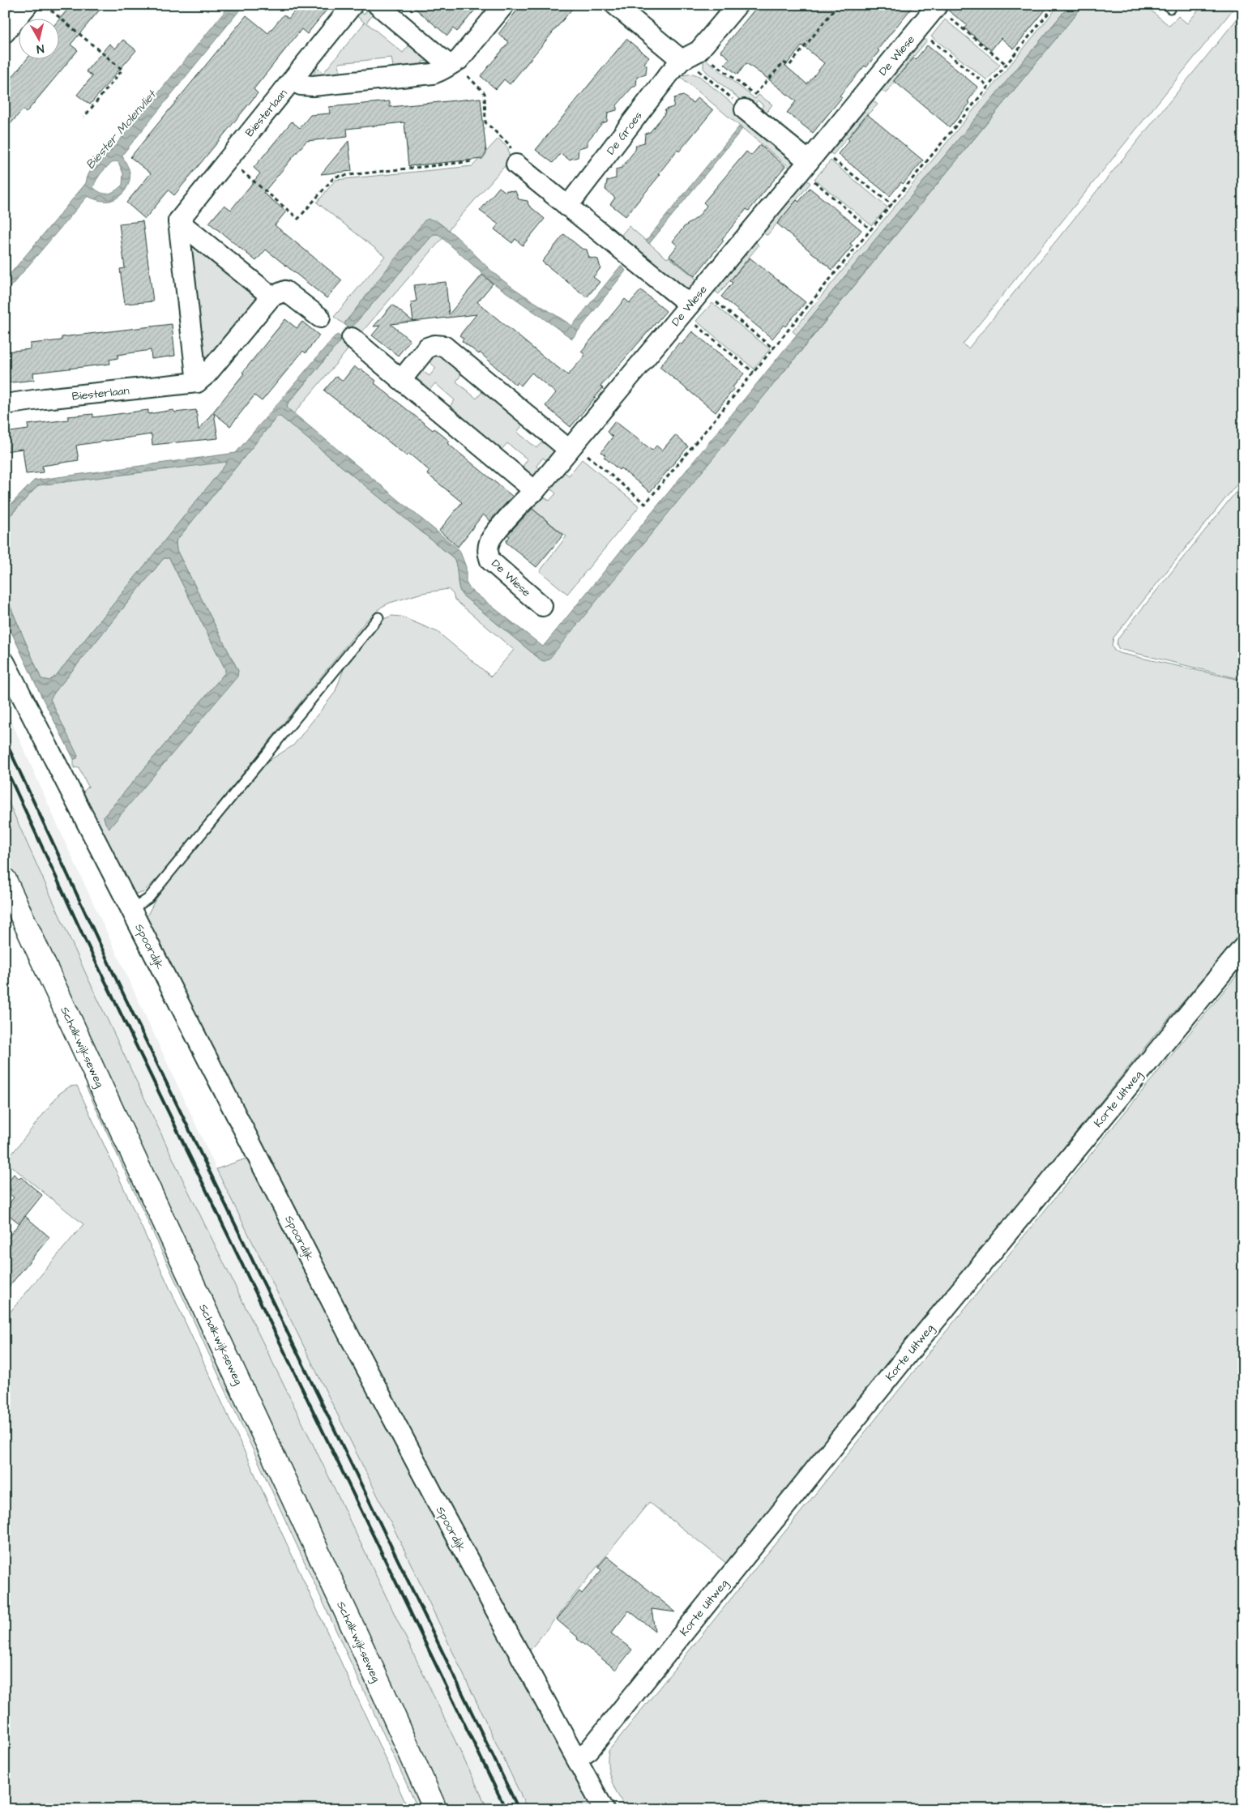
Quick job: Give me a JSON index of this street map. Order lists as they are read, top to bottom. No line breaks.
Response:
{"streets":{"street":["De Wiese","Biesterlaan","De Groes","Spoordijk","Schalkwijkseweg","Korte Uitweg"]},"crossings":[["Spoordijk","Korte Uitweg"]],"water":["Biester Molenvliet"],"north":"bottom"}
